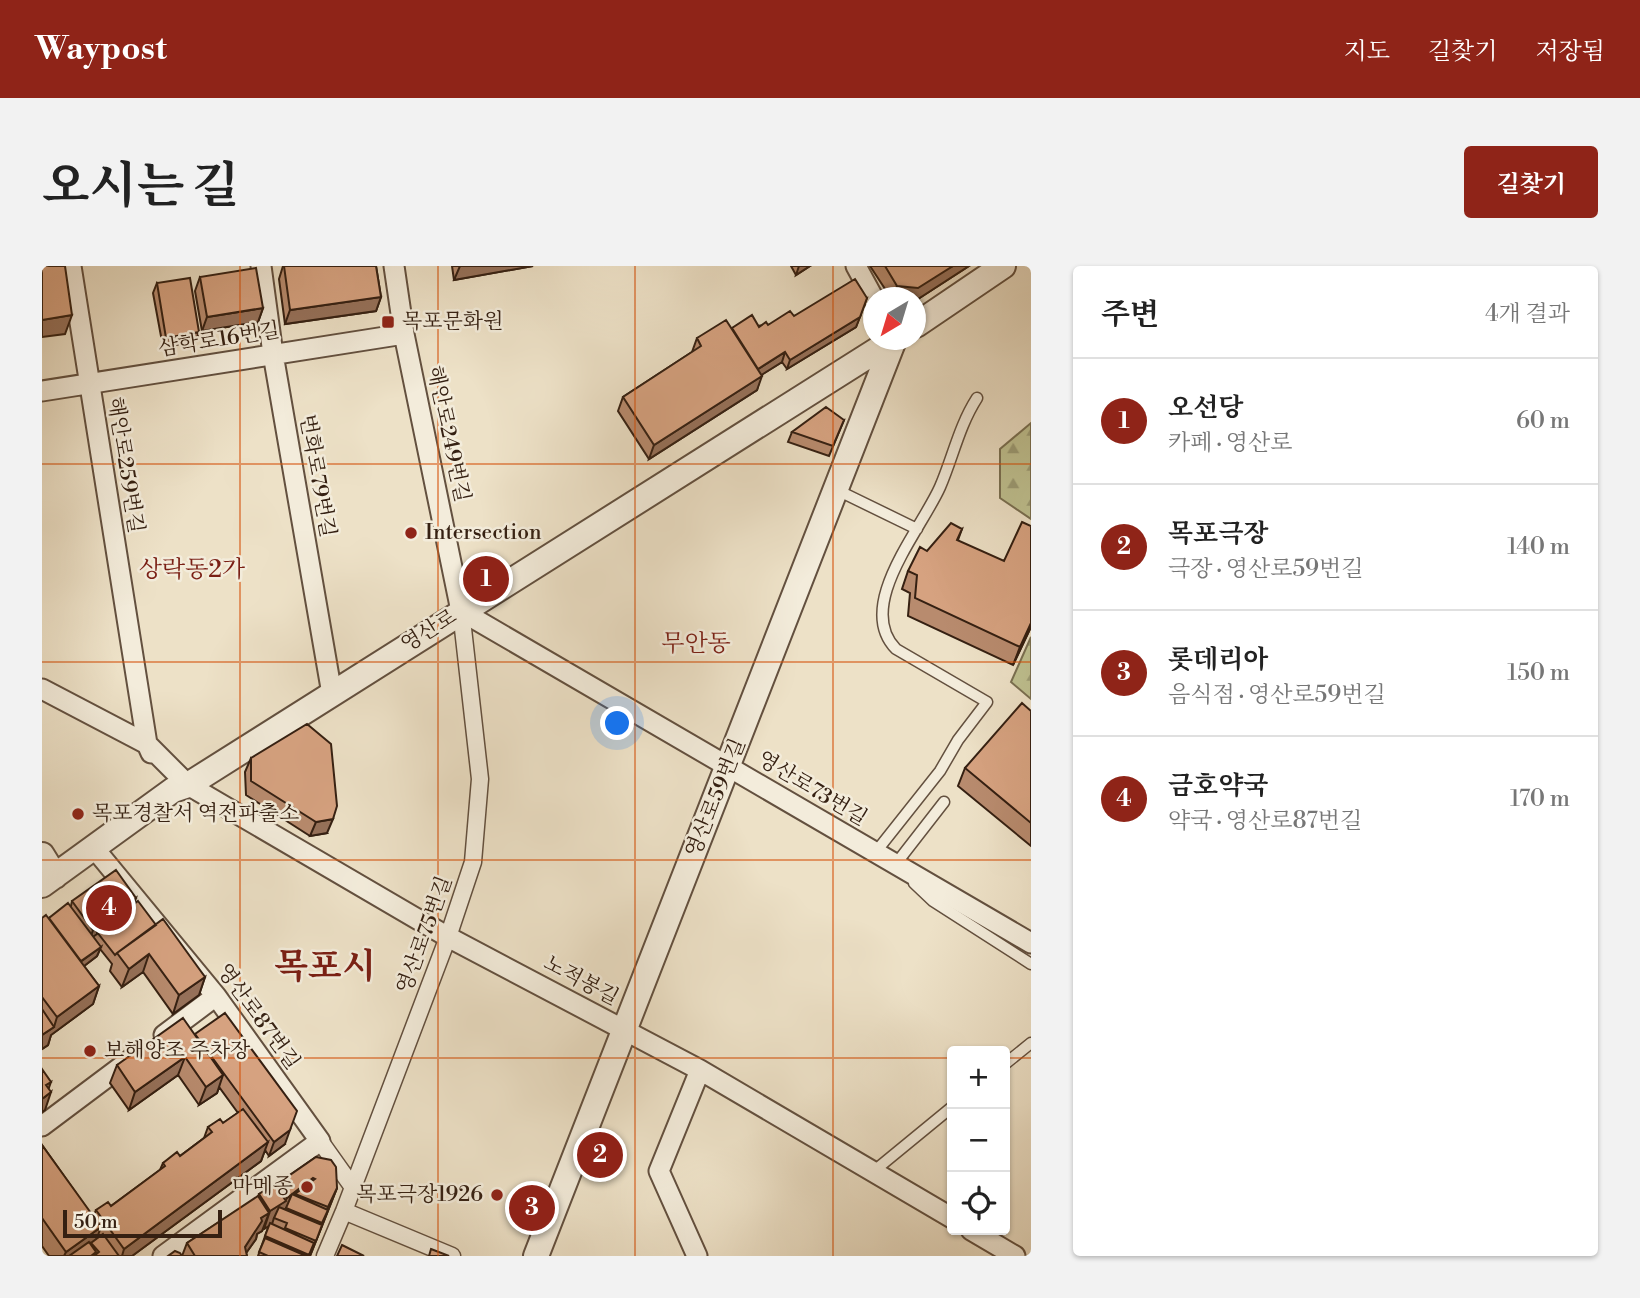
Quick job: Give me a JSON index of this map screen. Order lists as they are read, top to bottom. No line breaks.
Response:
{"streets":{"street":["삼학로16번길","해안로249번길","해안로259번길","번화로79번길","영산로","영산로73번길","영산로59번길","영산로75번길","노적봉길","영산로87번길"]},"crossings":[["삼학로16번길","해안로249번길"],["삼학로16번길","해안로259번길"],["삼학로16번길","번화로79번길"],["해안로249번길","영산로"],["해안로249번길","영산로73번길"],["해안로249번길","영산로75번길"],["해안로259번길","노적봉길"],["번화로79번길","영산로"],["영산로","영산로73번길"],["영산로","영산로75번길"],["영산로","노적봉길"],["영산로","영산로87번길"],["영산로73번길","영산로59번길"],["영산로73번길","영산로75번길"],["영산로59번길","노적봉길"],["영산로75번길","노적봉길"],["영산로75번길","영산로87번길"]],"districts":["상락동2가","무안동","목포시"],"places":{"transit":["목포문화원"],"other":["Intersection","목포경찰서 역전파출소","보해양조 주차장","마메종","목포극장1926"]},"scale_bar":"50 m","north":"bottom left","page":{"header":"Waypost","nav":["지도","길찾기","저장됨"],"title":"오시는 길","buttons":"길찾기","heading":["주변","4개 결과"],"list":[{"mark":"1","name":"오선당","note":"카페 · 영산로","value":"60 m"},{"mark":"2","name":"목포극장","note":"극장 · 영산로59번길","value":"140 m"},{"mark":"3","name":"롯데리아","note":"음식점 · 영산로59번길","value":"150 m"},{"mark":"4","name":"금호약국","note":"약국 · 영산로87번길","value":"170 m"}],"pins":["1","4","2","3"],"map_buttons":["+","−"],"scale":"50 m"}}
